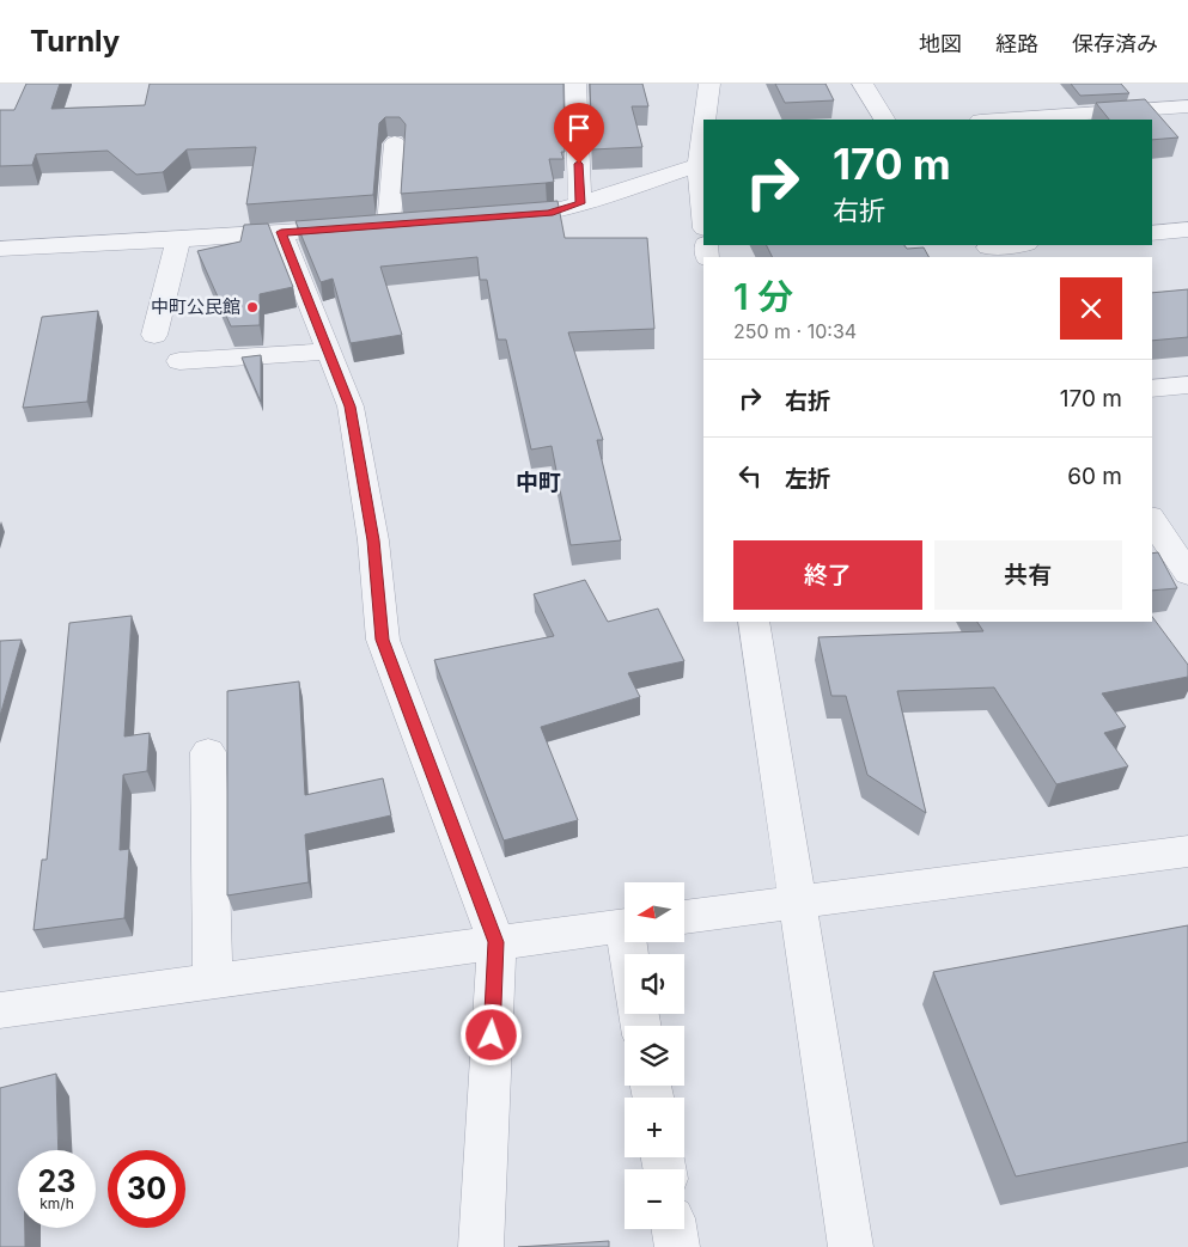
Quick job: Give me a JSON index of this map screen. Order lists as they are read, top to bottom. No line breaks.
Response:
{"districts":["中町"],"places":["中町公民館"],"north":"left","page":{"header":"Turnly","nav":["地図","経路","保存済み"],"turn":["170 m","右折"],"heading":["1 分","250 m · 10:34"],"list":[{"name":"右折","value":"170 m"},{"name":"左折","value":"60 m"}],"buttons":["終了","共有"],"map_buttons":["+","−"],"speed":"23 km/h","limit":"30"}}
